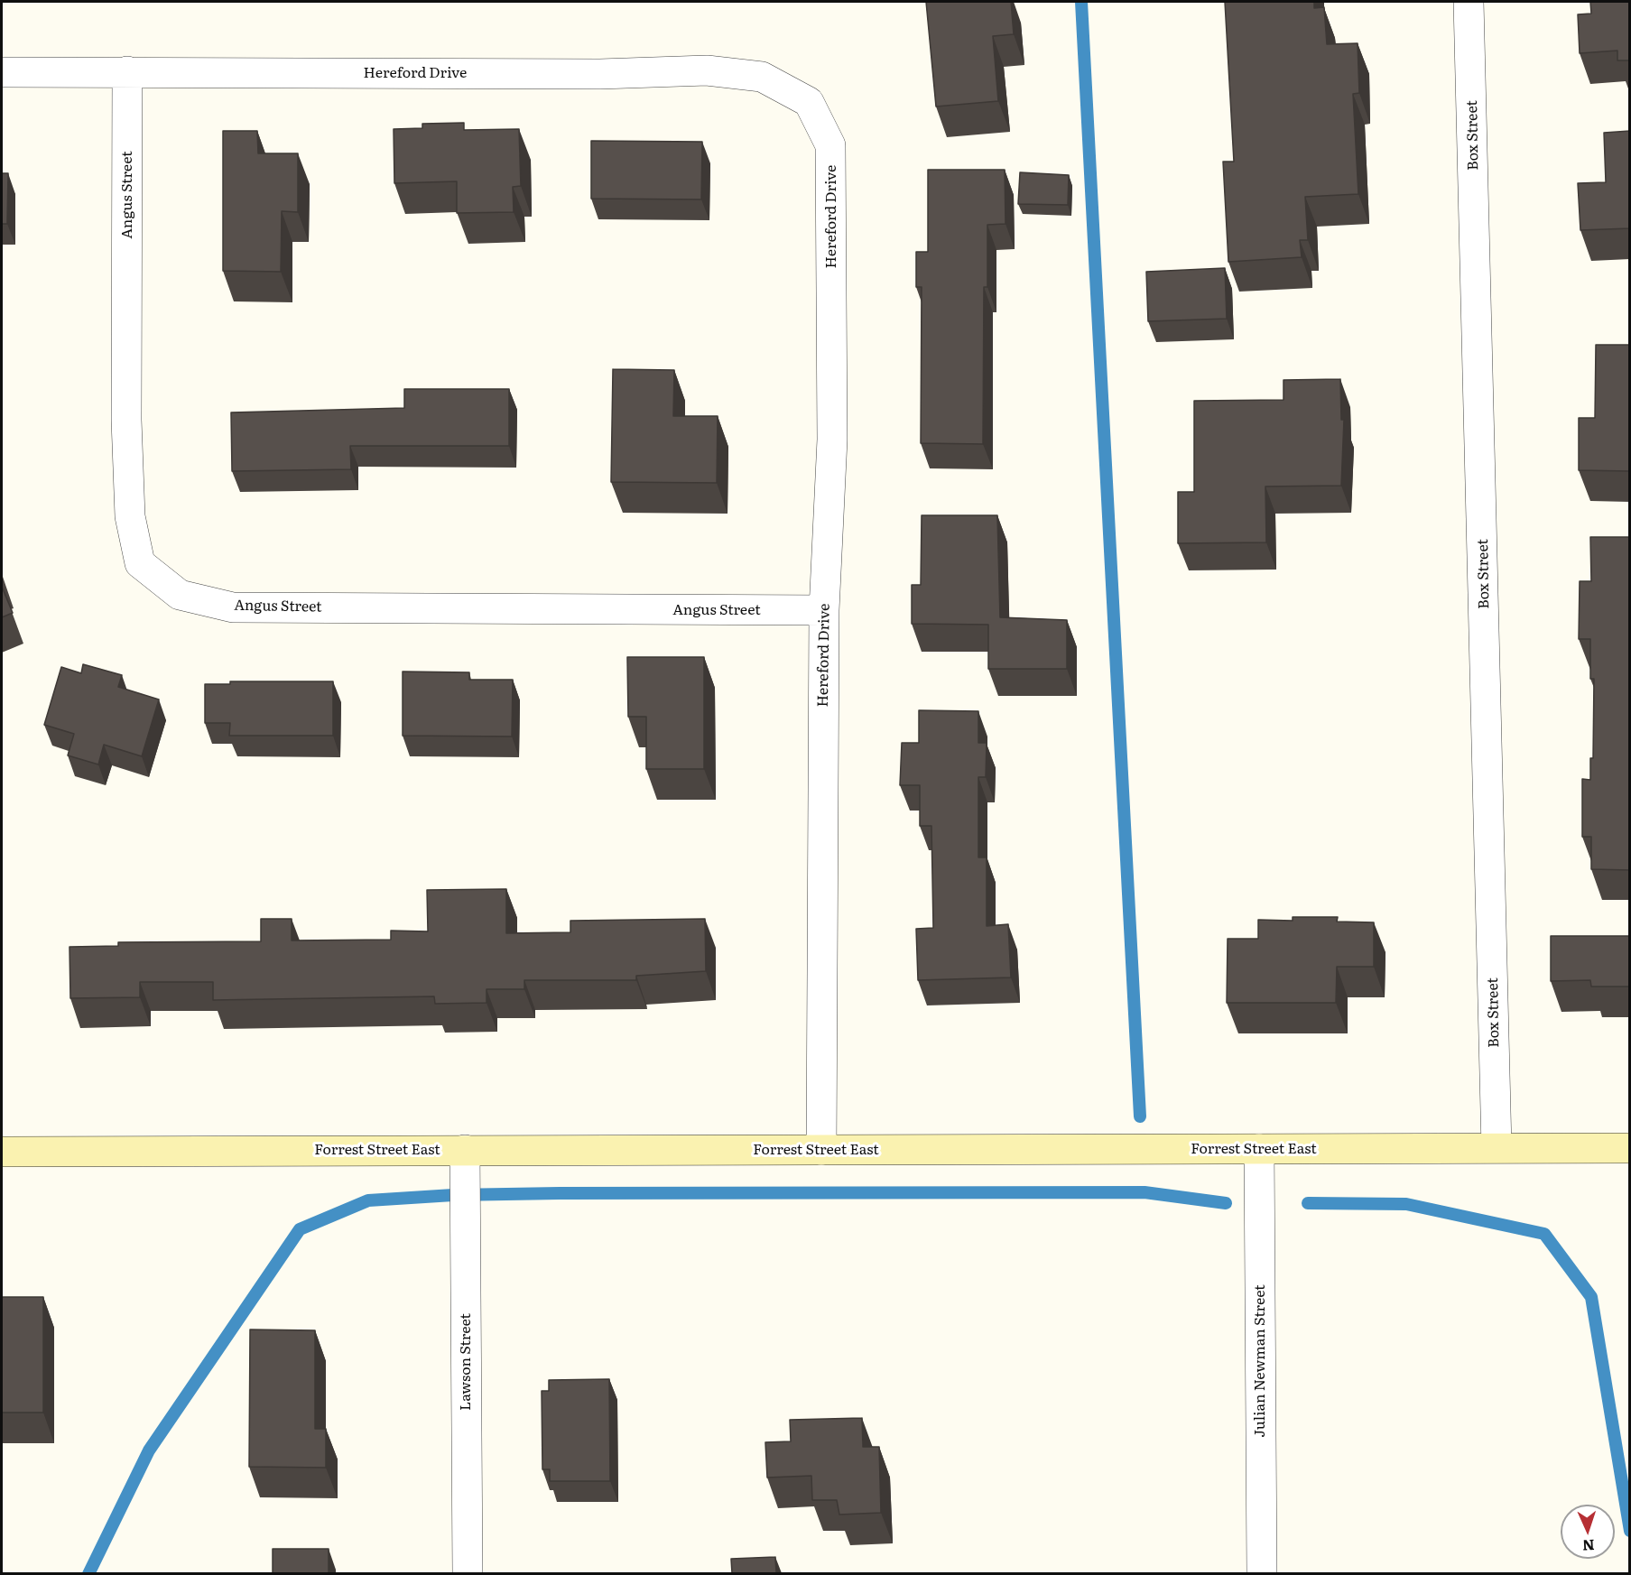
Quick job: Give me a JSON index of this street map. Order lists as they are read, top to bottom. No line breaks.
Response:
{"streets":{"main road":["Forrest Street East"],"street":["Hereford Drive","Box Street","Angus Street","Julian Newman Street","Lawson Street"]},"crossings":[["Hereford Drive","Angus Street"],["Hereford Drive","Forrest Street East"],["Box Street","Forrest Street East"],["Forrest Street East","Julian Newman Street"],["Forrest Street East","Lawson Street"]],"north":"bottom"}
